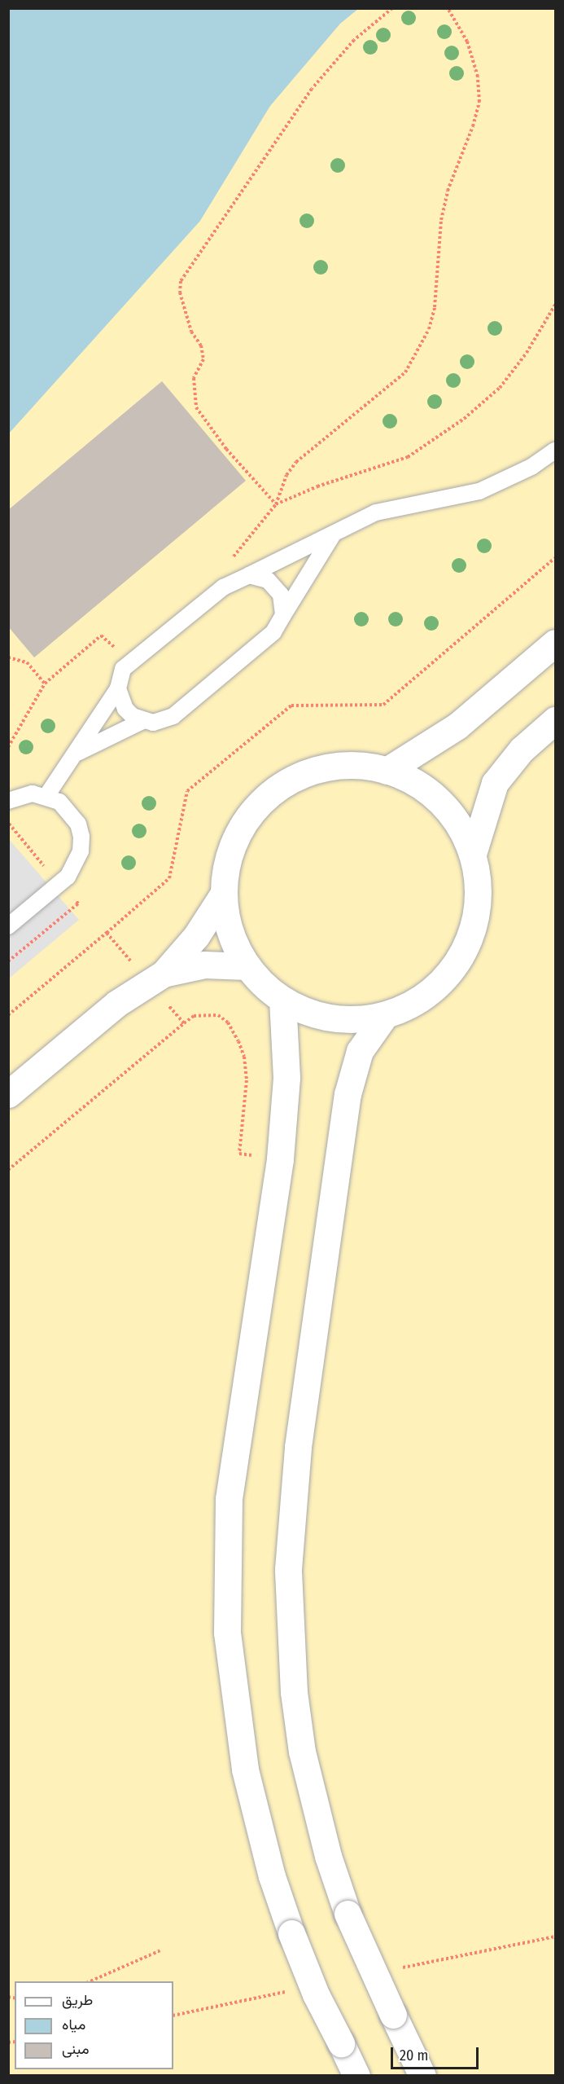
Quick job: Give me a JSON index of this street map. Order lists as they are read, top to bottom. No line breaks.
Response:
{"legend":["طريق","مياه","مبنى"],"scale_bar":"20 m"}
